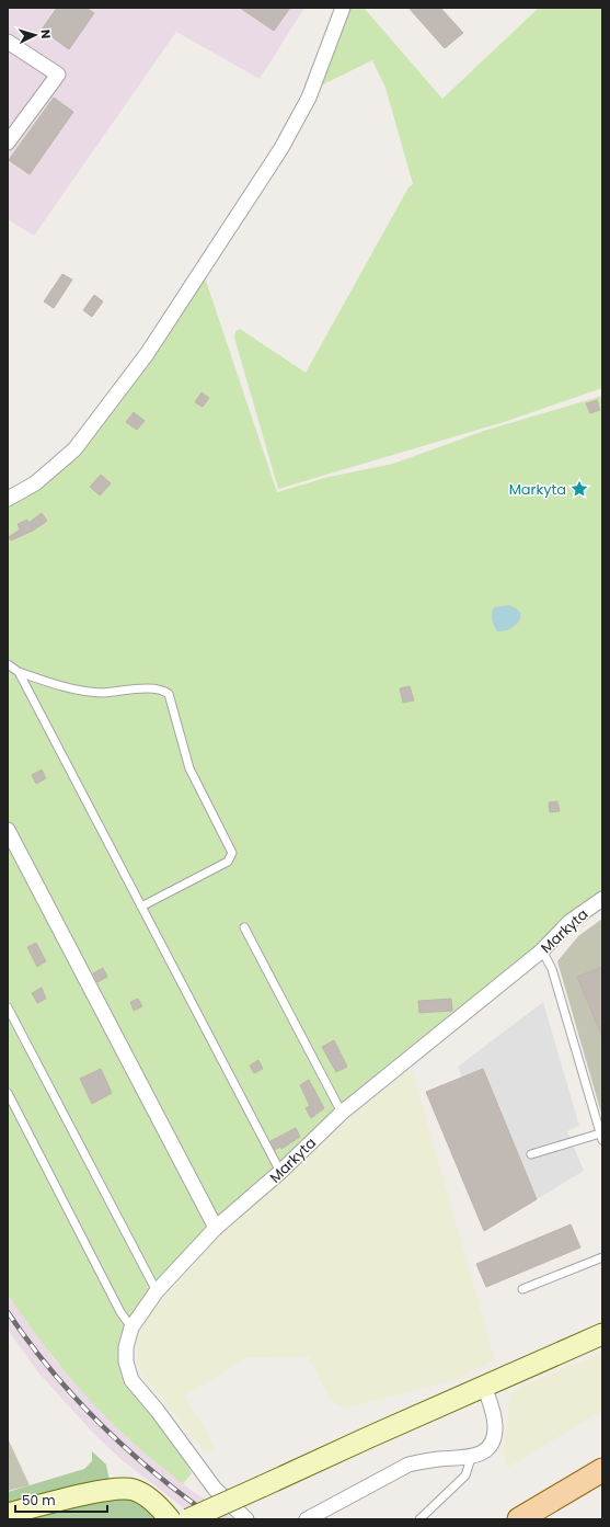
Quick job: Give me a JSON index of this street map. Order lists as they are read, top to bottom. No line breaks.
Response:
{"streets":{"street":["Markyta"]},"places":{"place":["Markyta"]},"scale_bar":"50 m","north":"right"}
